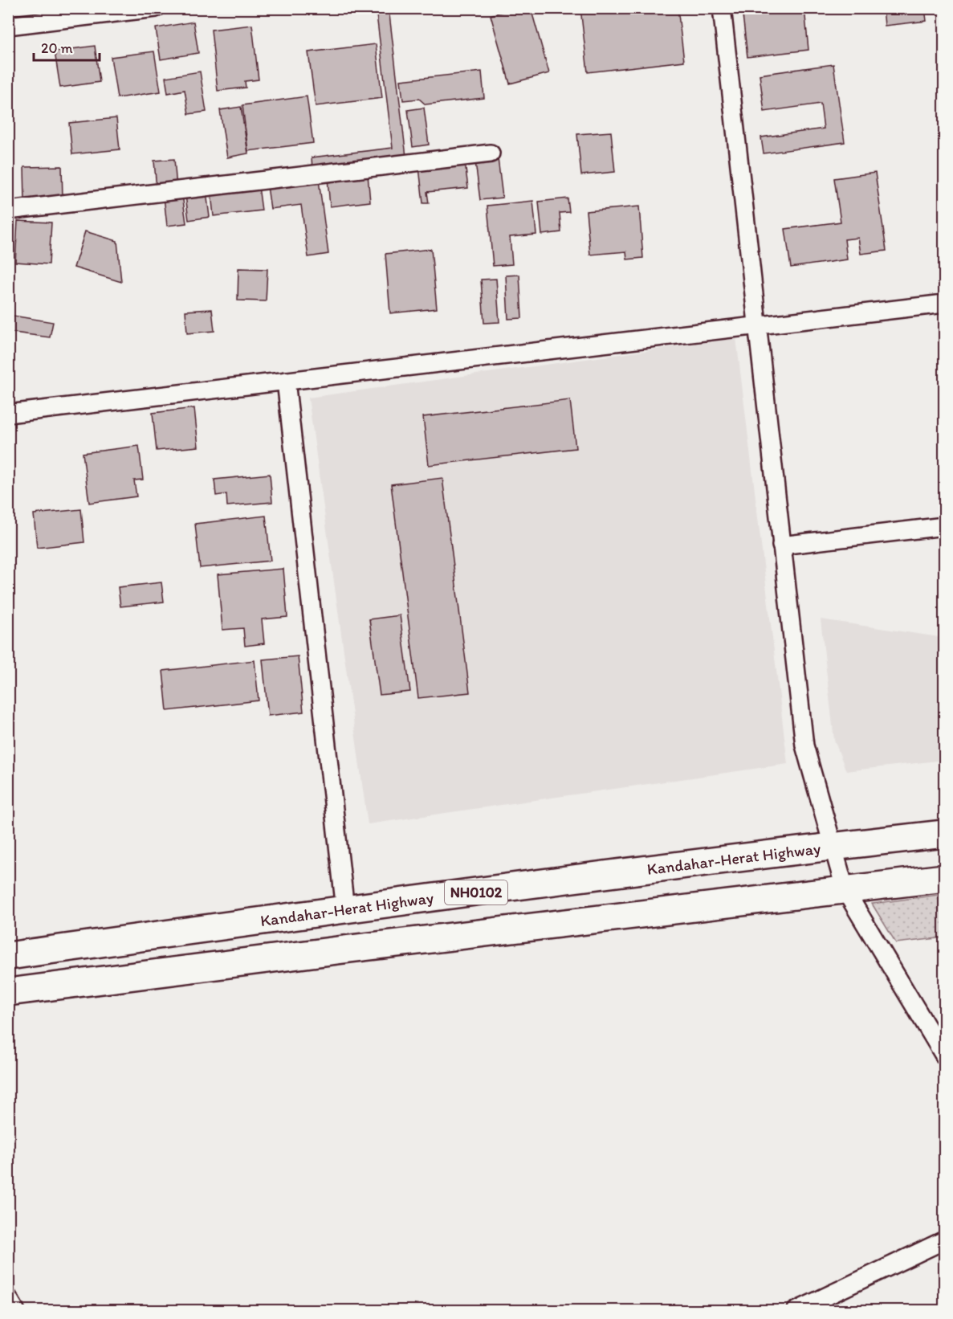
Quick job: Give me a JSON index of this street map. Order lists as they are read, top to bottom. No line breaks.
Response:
{"streets":{"highway":["Kandahar-Herat Highway","NH0102"]},"scale_bar":"20 m"}
